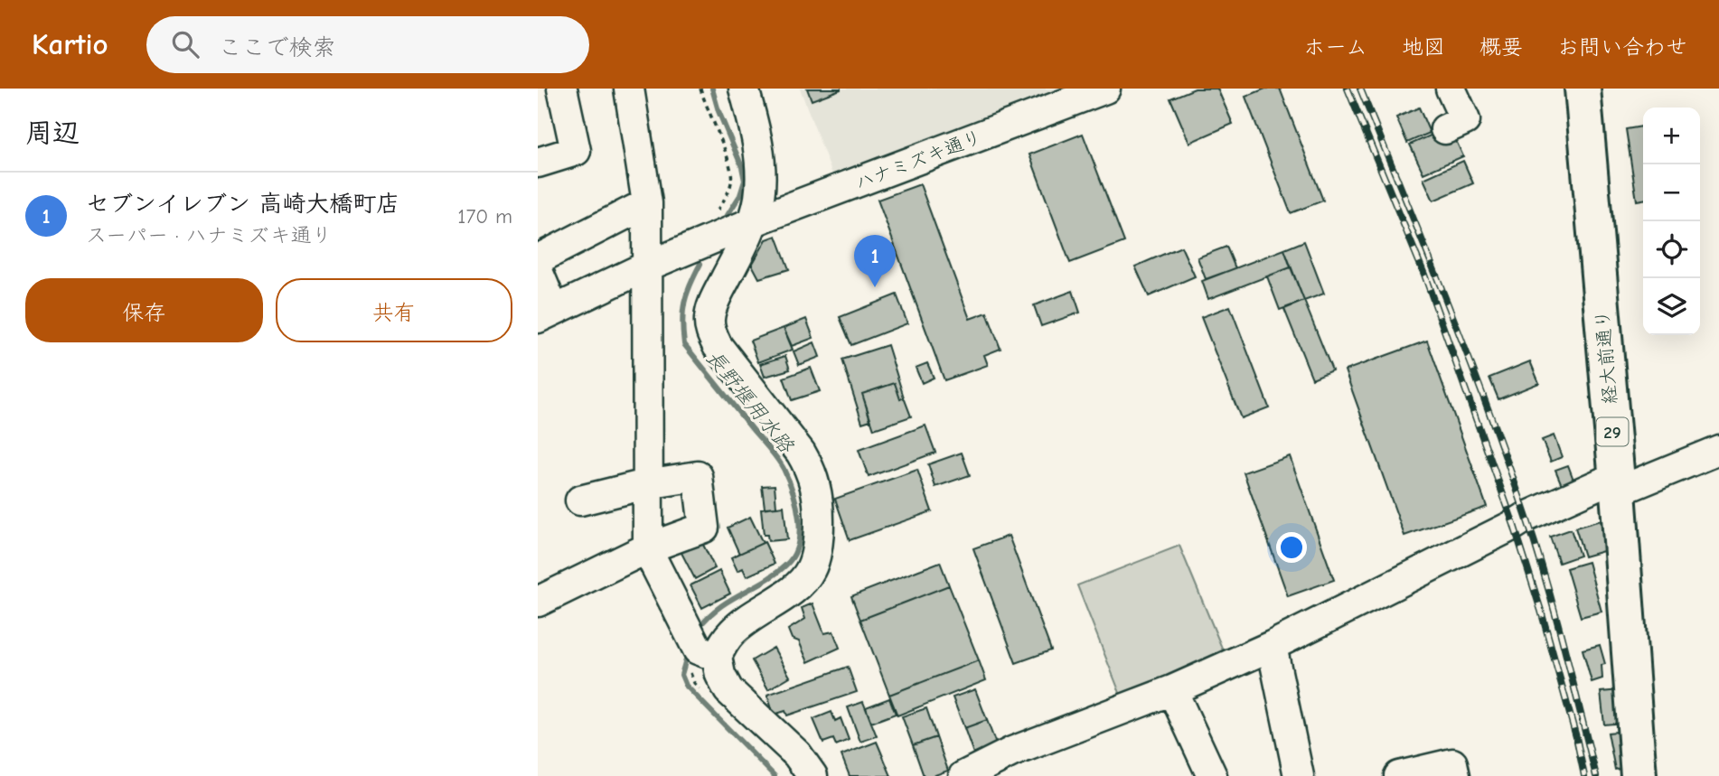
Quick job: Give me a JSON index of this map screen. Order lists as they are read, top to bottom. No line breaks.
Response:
{"streets":{"main road":["経大前通り","29"],"street":["ハナミズキ通り"]},"water":["長野堰用水路"],"page":{"header":"Kartio","search":"ここで検索","nav":["ホーム","地図","概要","お問い合わせ"],"heading":"周辺","map_buttons":["+","−"],"list":[{"mark":"1","name":"セブンイレブン 高崎大橋町店","note":"スーパー · ハナミズキ通り","value":"170 m"}],"pins":"1","buttons":["保存","共有"]}}
